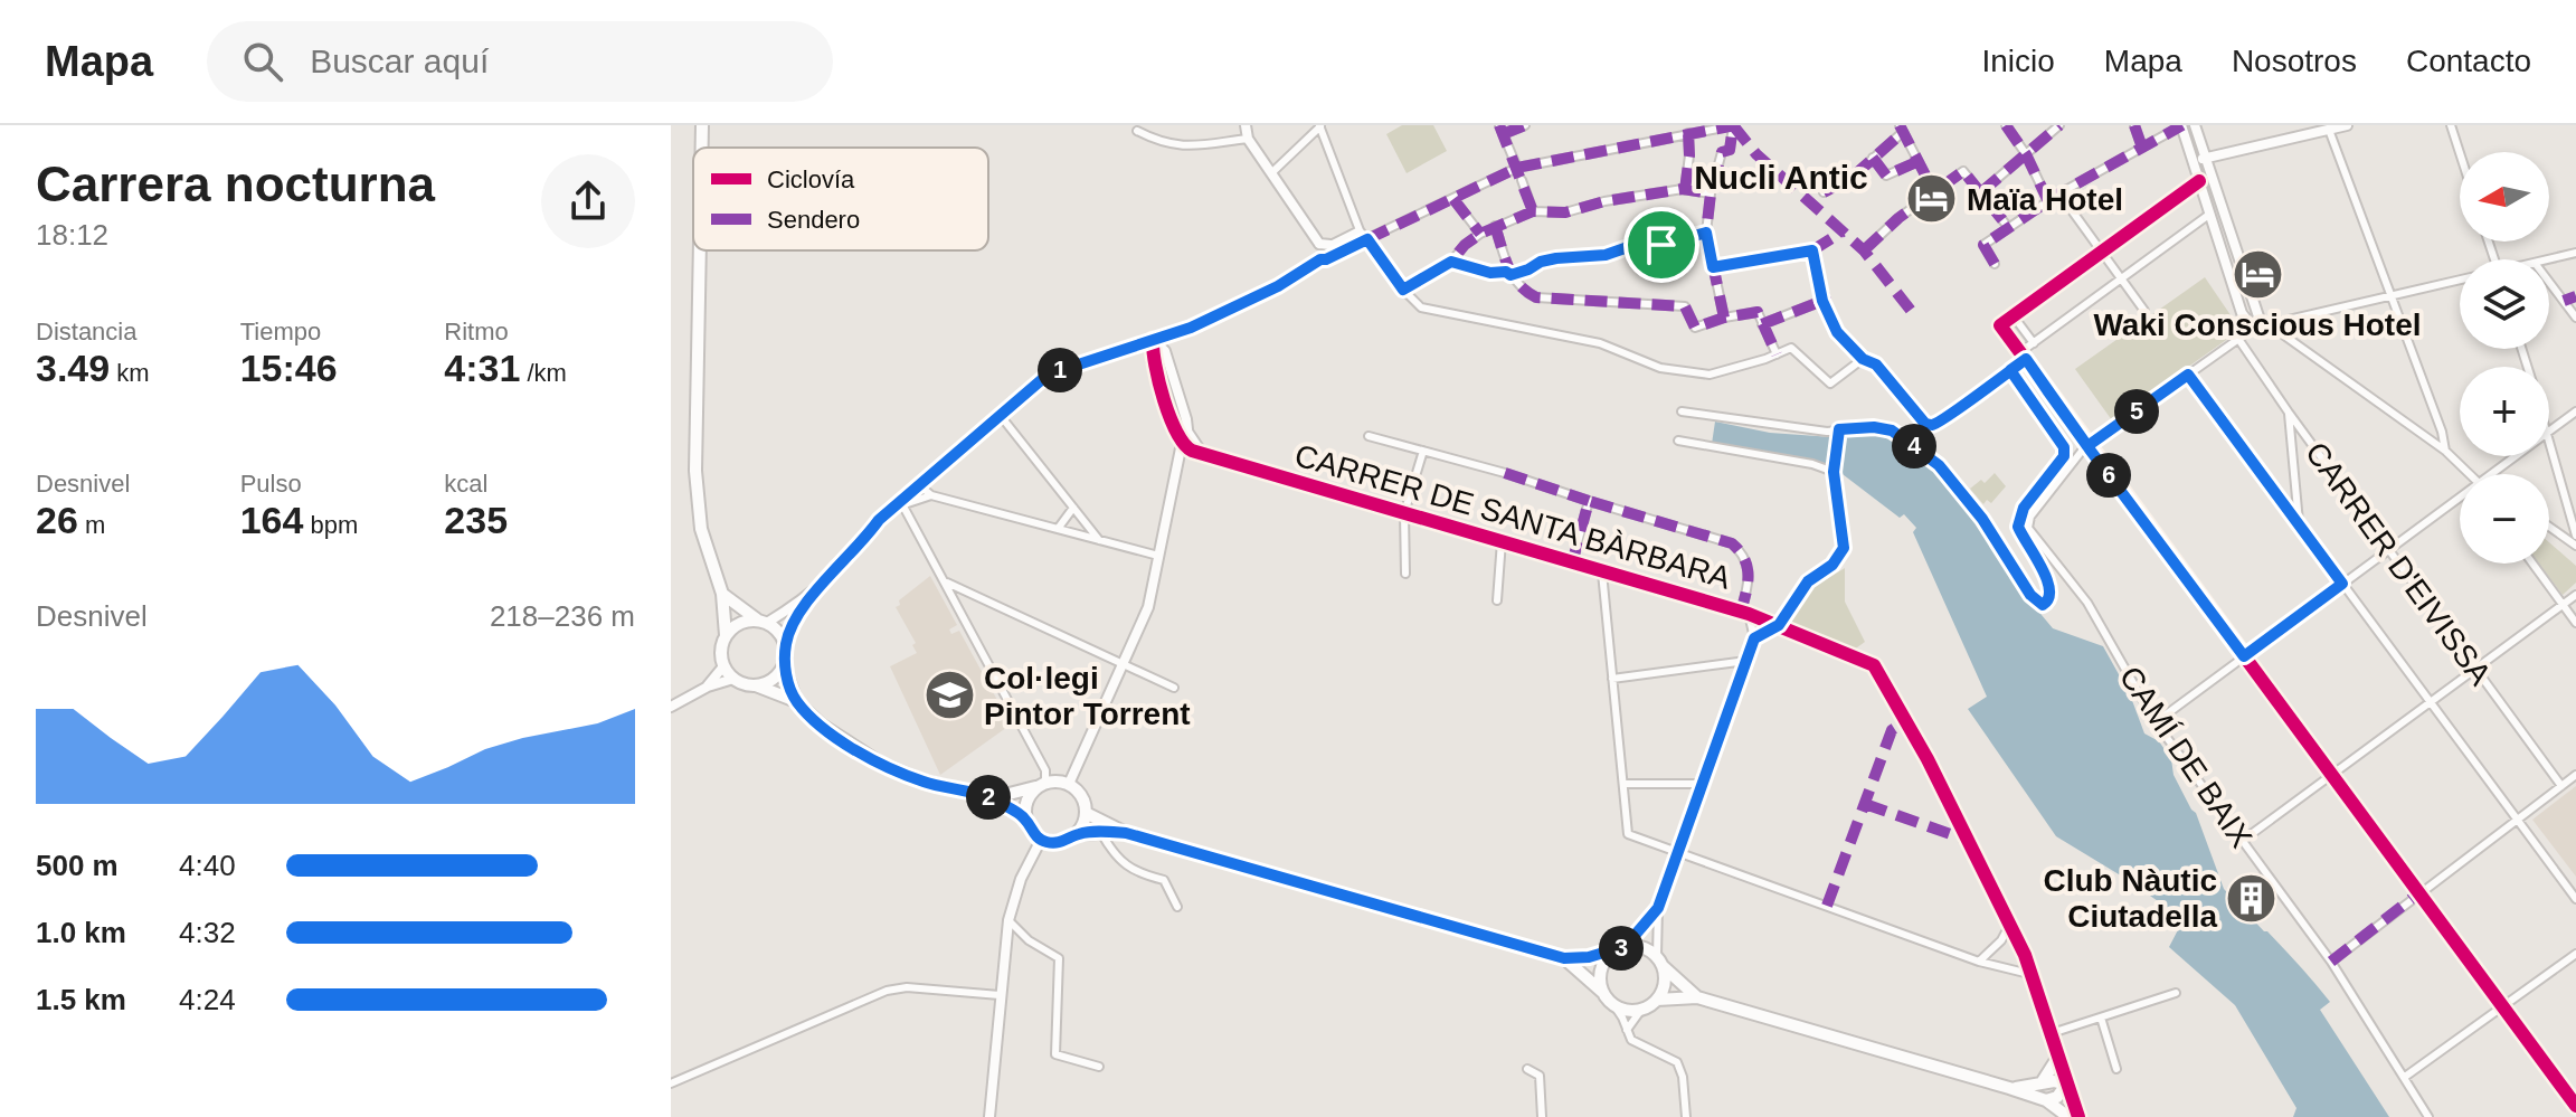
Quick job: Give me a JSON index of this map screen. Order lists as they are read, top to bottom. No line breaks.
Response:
{"streets":{"street":["CARRER DE SANTA BÀRBARA","CARRER D'EIVISSA","CAMÍ DE BAIX"]},"districts":["Nucli Antic"],"places":{"hotel":["Maïa Hotel","Waki Conscious Hotel"],"school or university":["Col·legi Pintor Torrent"],"building":["Club Nàutic Ciutadella"]},"legend":["Ciclovía","Sendero"],"north":"left","page":{"header":"Mapa","search":"Buscar aquí","nav":["Inicio","Mapa","Nosotros","Contacto"],"heading":["Carrera nocturna","18:12"],"map_buttons":["+","−"],"stats":[["Distancia","3.49 km"],["Tiempo","15:46"],["Ritmo","4:31 /km"],["Desnivel","26 m"],["Pulso","164 bpm"],["kcal","235"]],"pins":["1","5","4","6","2","3"],"chart":["Desnivel","218–236 m"],"list":[{"name":"500 m","note":"4:40"},{"name":"1.0 km","note":"4:32"},{"name":"1.5 km","note":"4:24"}]}}
